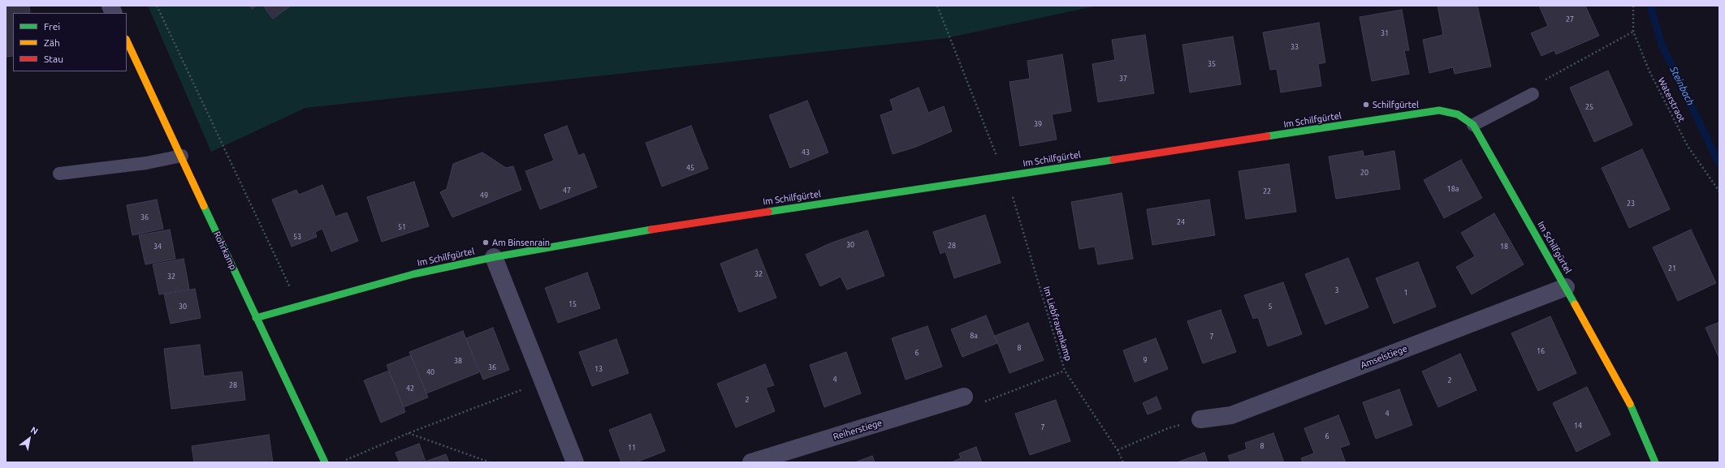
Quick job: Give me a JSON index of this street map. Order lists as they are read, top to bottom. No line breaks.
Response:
{"streets":{"street":["Im Schilfgürtel","Rohrkamp","Amselstiege","Reiherstiege"],"path":["Waterstraot","Im Liebfrauenkamp"]},"crossings":[["Im Schilfgürtel","Rohrkamp"],["Im Schilfgürtel","Im Liebfrauenkamp"],["Im Schilfgürtel","Amselstiege"]],"water":["Steinbach"],"places":["Schilfgürtel","Am Binsenrain"],"house_numbers":["27","31","33","35","37","25","39","43","45","20","18a","47","22","49","23","36","24","51","53","30","28","34","18","21","32","32","3","1","15","30","5","8a","7","8","16","6","9","38","36","13","40","4","2","28","42","2","4","14","7","6","8","11"],"legend":["Frei","Zäh","Stau"],"north":"top right"}
